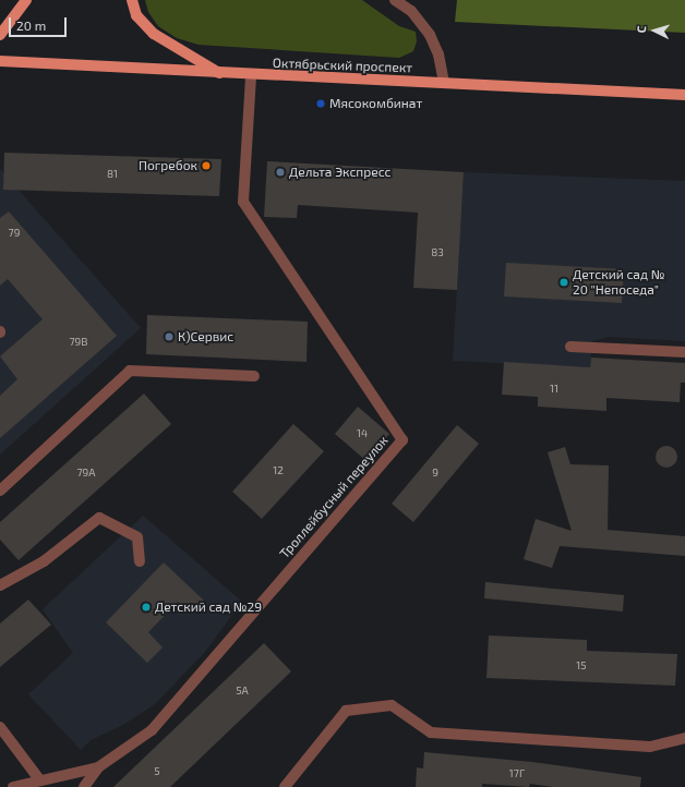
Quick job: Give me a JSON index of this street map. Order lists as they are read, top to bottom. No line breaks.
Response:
{"streets":{"main road":["Октябрьский проспект"],"street":["Троллейбусный переулок"]},"crossings":[["Октябрьский проспект","Троллейбусный переулок"]],"places":["Мясокомбинат","Погребок","Дельта Экспресс","Детский сад № 20 \"Непоседа\"","К)Сервис","Детский сад №29"],"house_numbers":["81","79","83","79В","11","14","12","79А","9","15","5А","5","17Г"],"scale_bar":"20 m","north":"left"}
